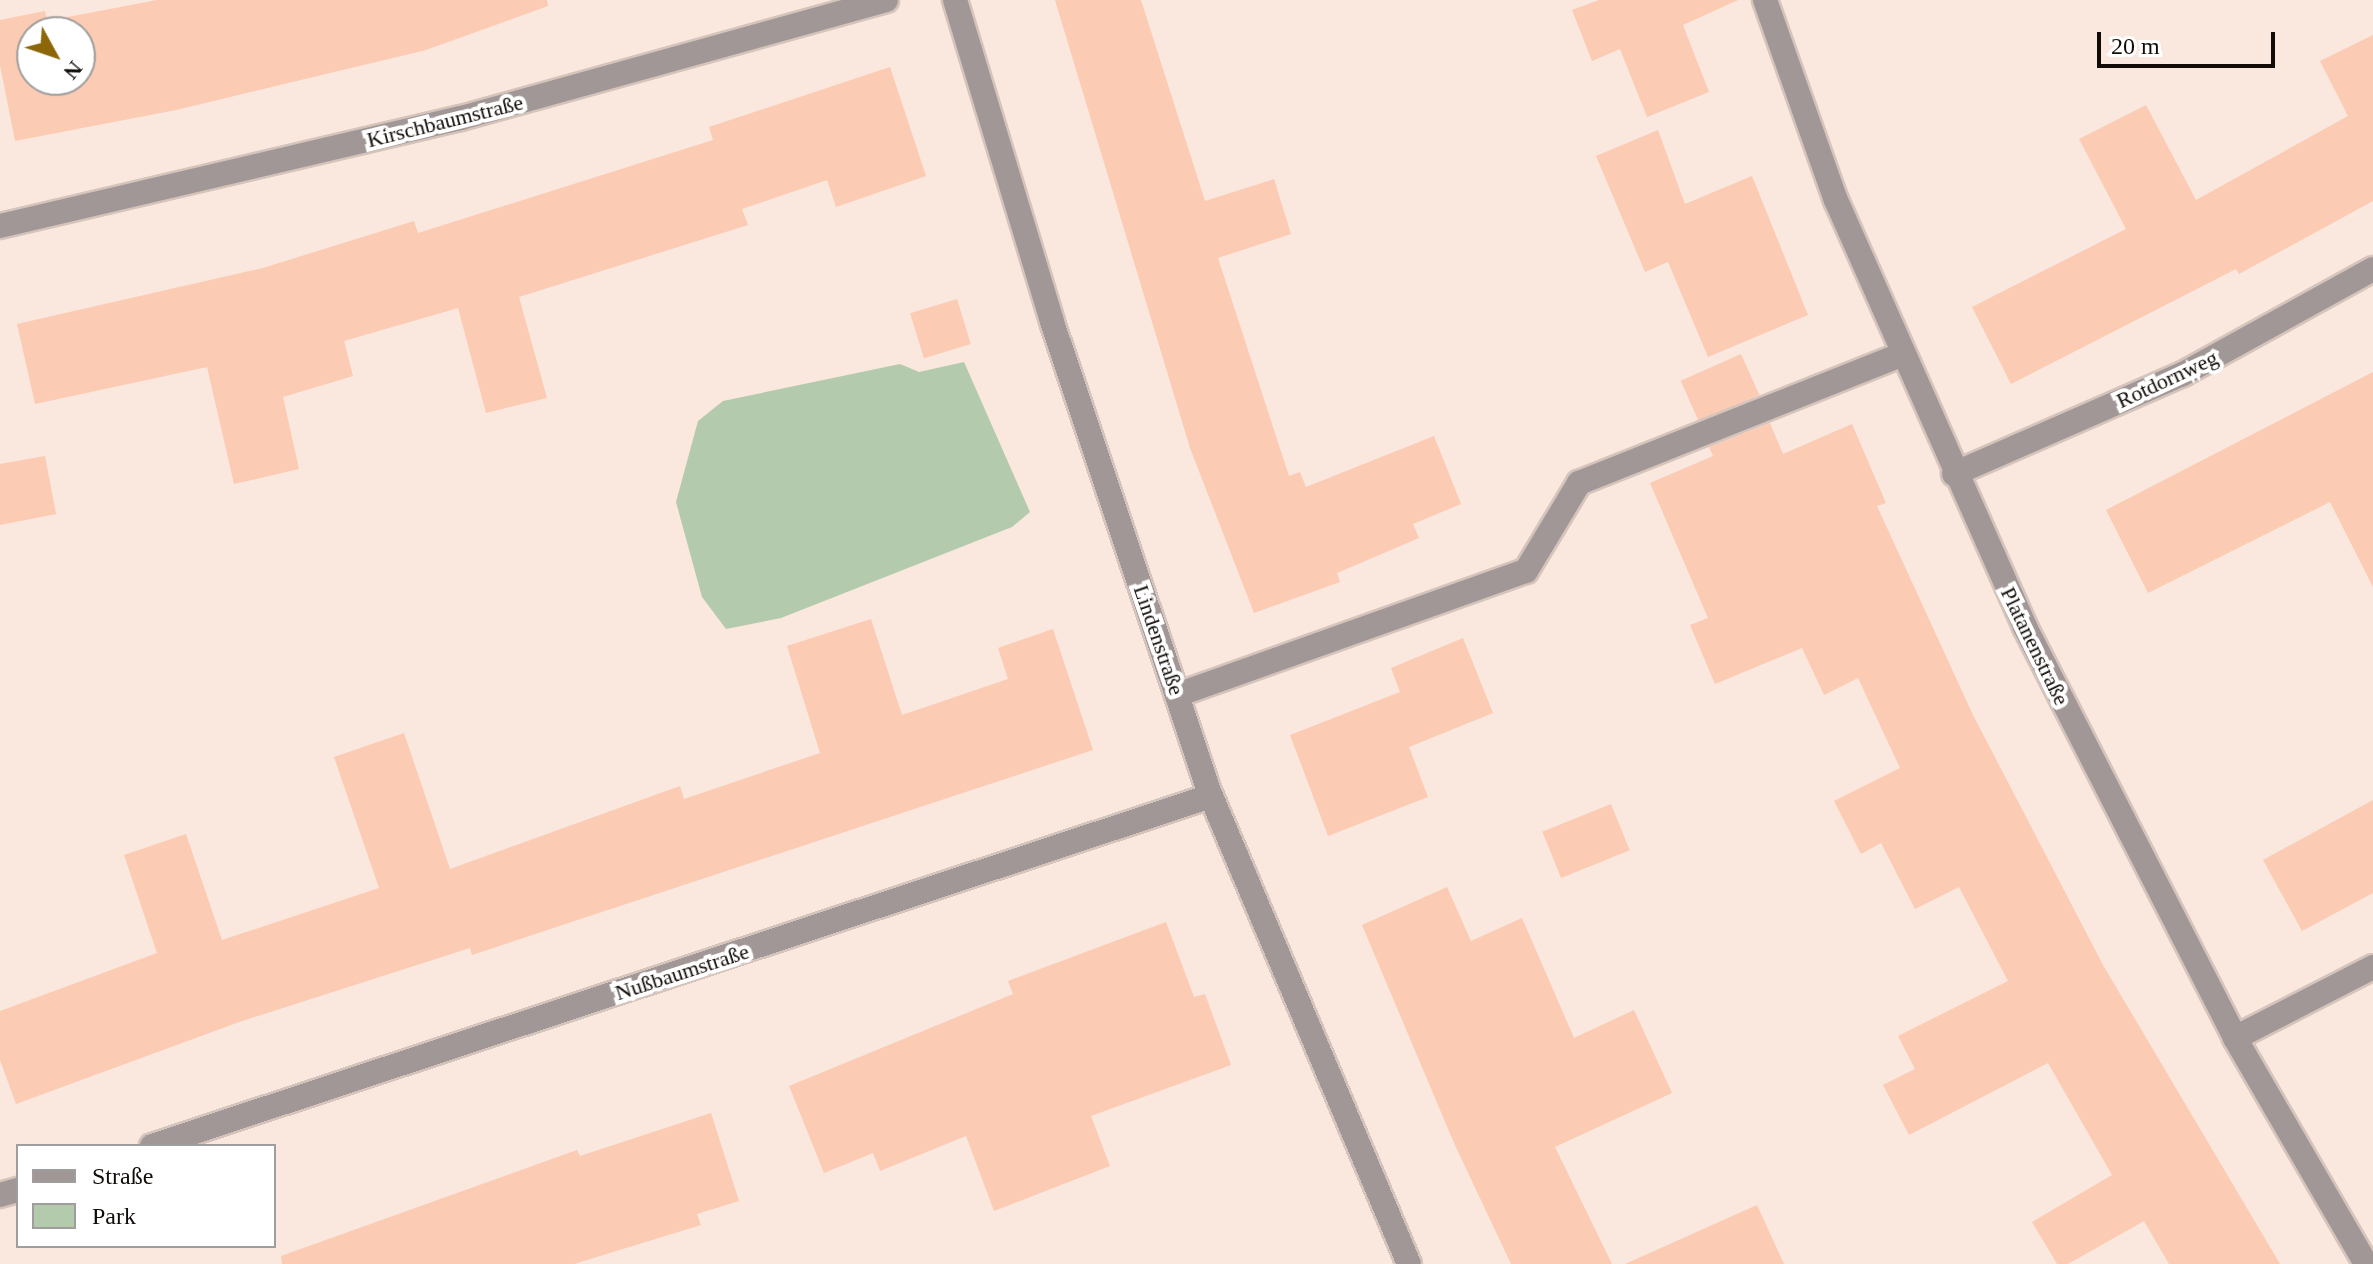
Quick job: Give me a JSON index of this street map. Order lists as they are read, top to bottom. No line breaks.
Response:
{"streets":{"street":["Kirschbaumstraße","Rotdornweg","Lindenstraße","Platanenstraße","Nußbaumstraße"]},"crossings":[["Rotdornweg","Platanenstraße"],["Lindenstraße","Nußbaumstraße"]],"legend":["Straße","Park"],"scale_bar":"20 m","north":"bottom right"}
